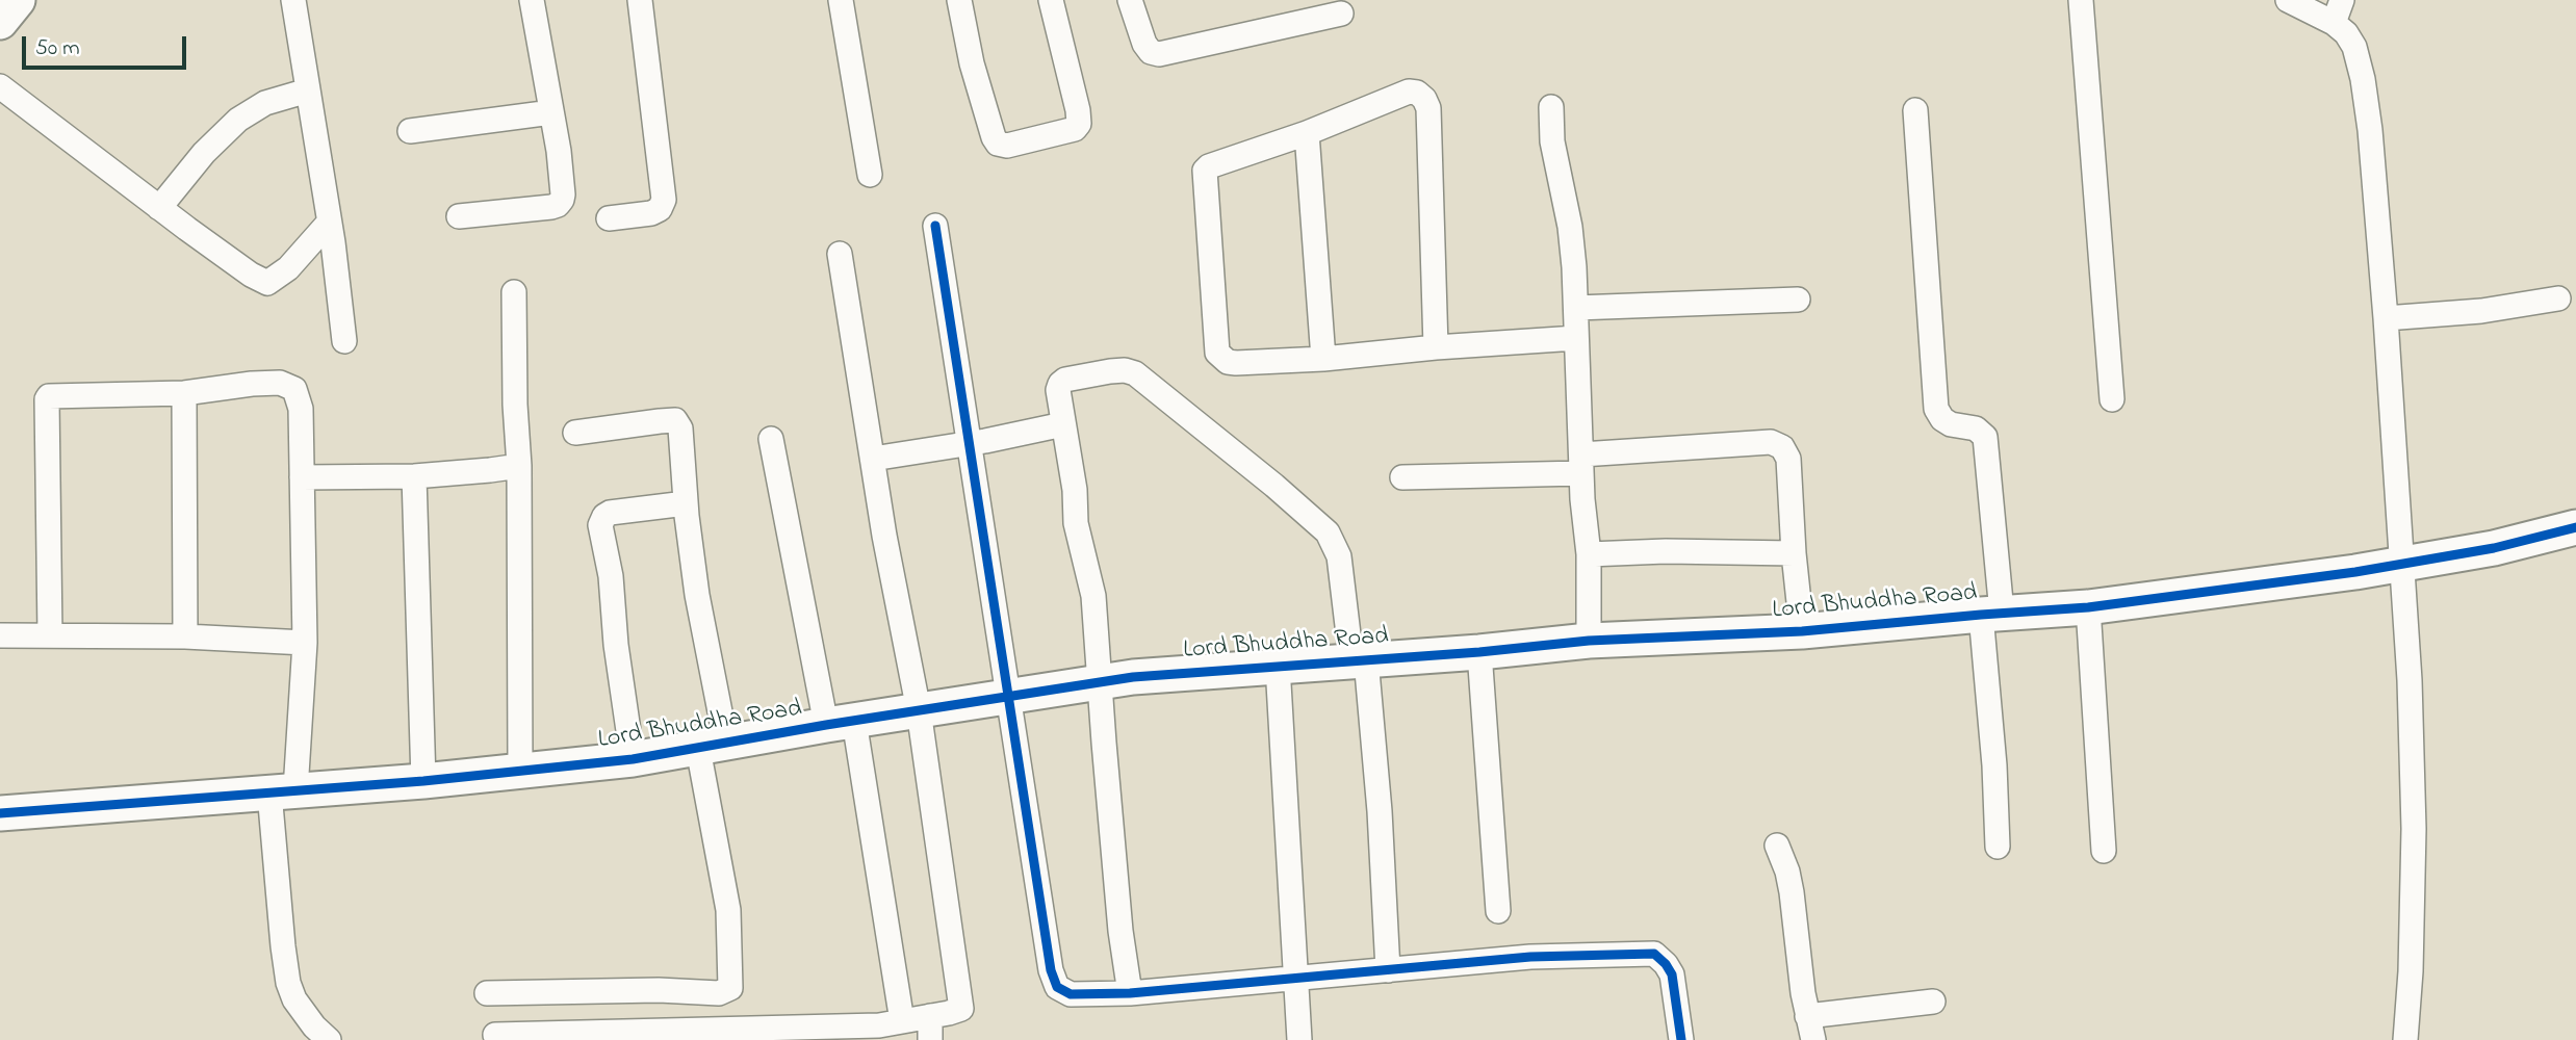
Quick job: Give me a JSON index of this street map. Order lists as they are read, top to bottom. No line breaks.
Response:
{"streets":{"street":["Lord Bhuddha Road"]},"scale_bar":"50 m"}
